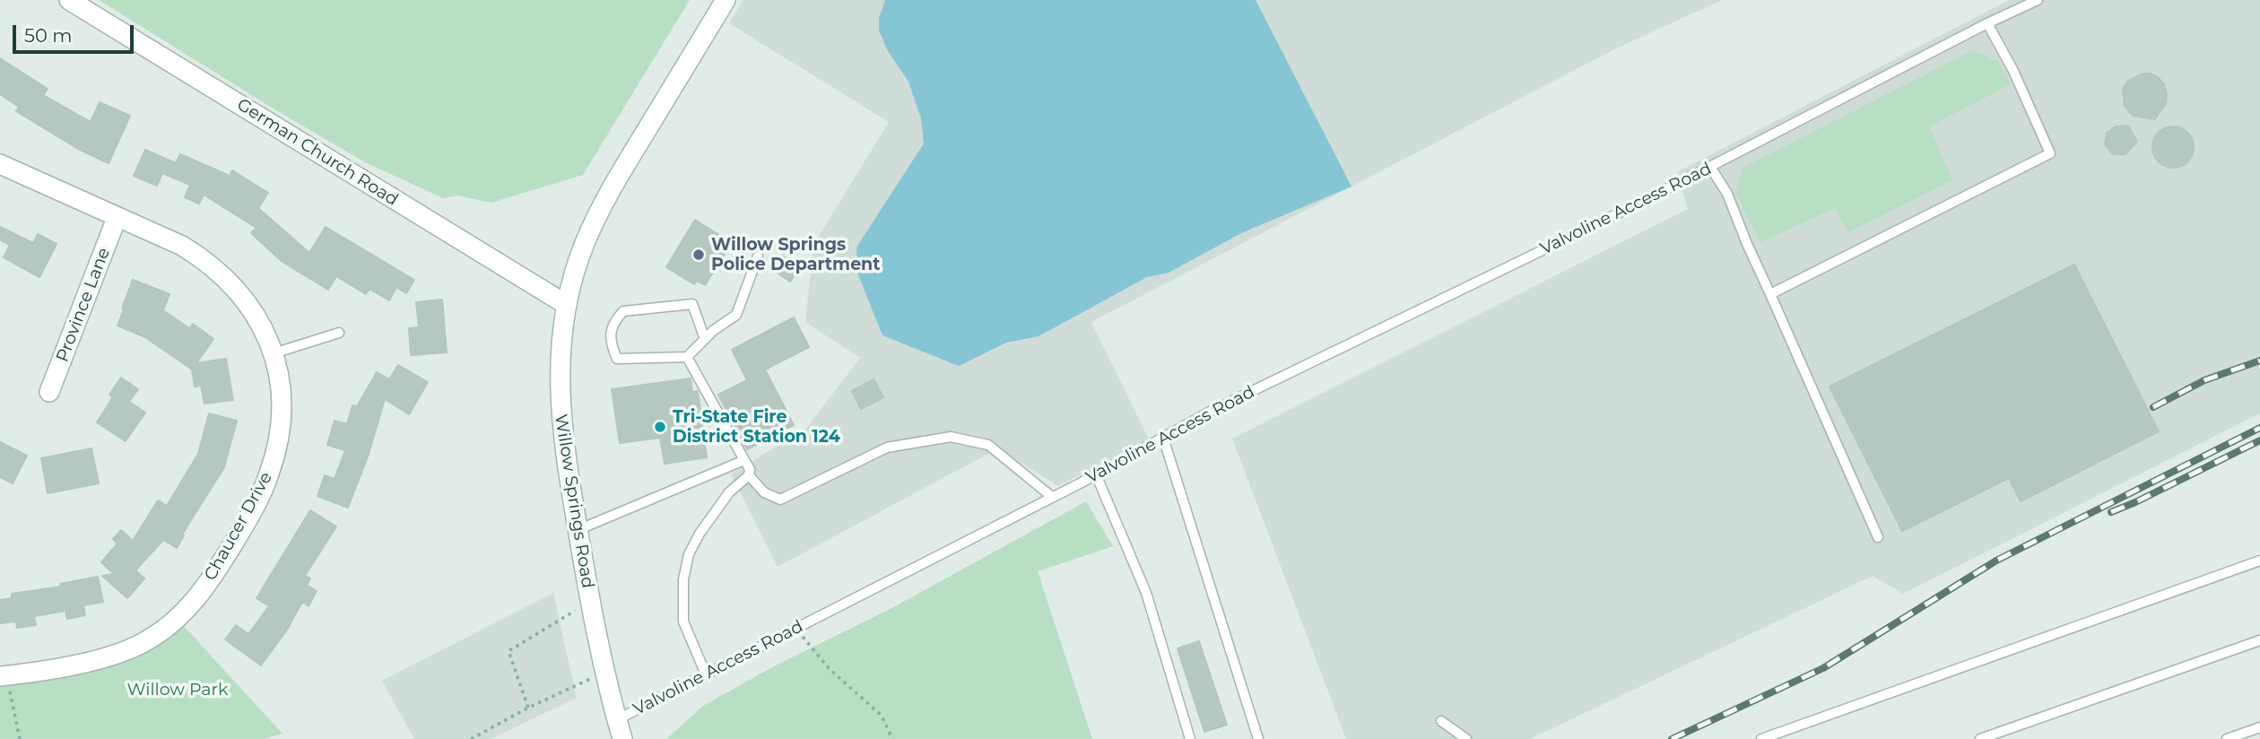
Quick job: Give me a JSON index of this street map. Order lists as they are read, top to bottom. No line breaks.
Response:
{"streets":{"street":["German Church Road","Province Lane","Willow Springs Road","Chaucer Drive"],"lane":["Valvoline Access Road"]},"crossings":[["German Church Road","Willow Springs Road"],["Valvoline Access Road","Willow Springs Road"],["Province Lane","Chaucer Drive"]],"parks":["Willow Park"],"places":["Willow Springs Police Department","Tri-State Fire District Station 124"],"scale_bar":"50 m"}
